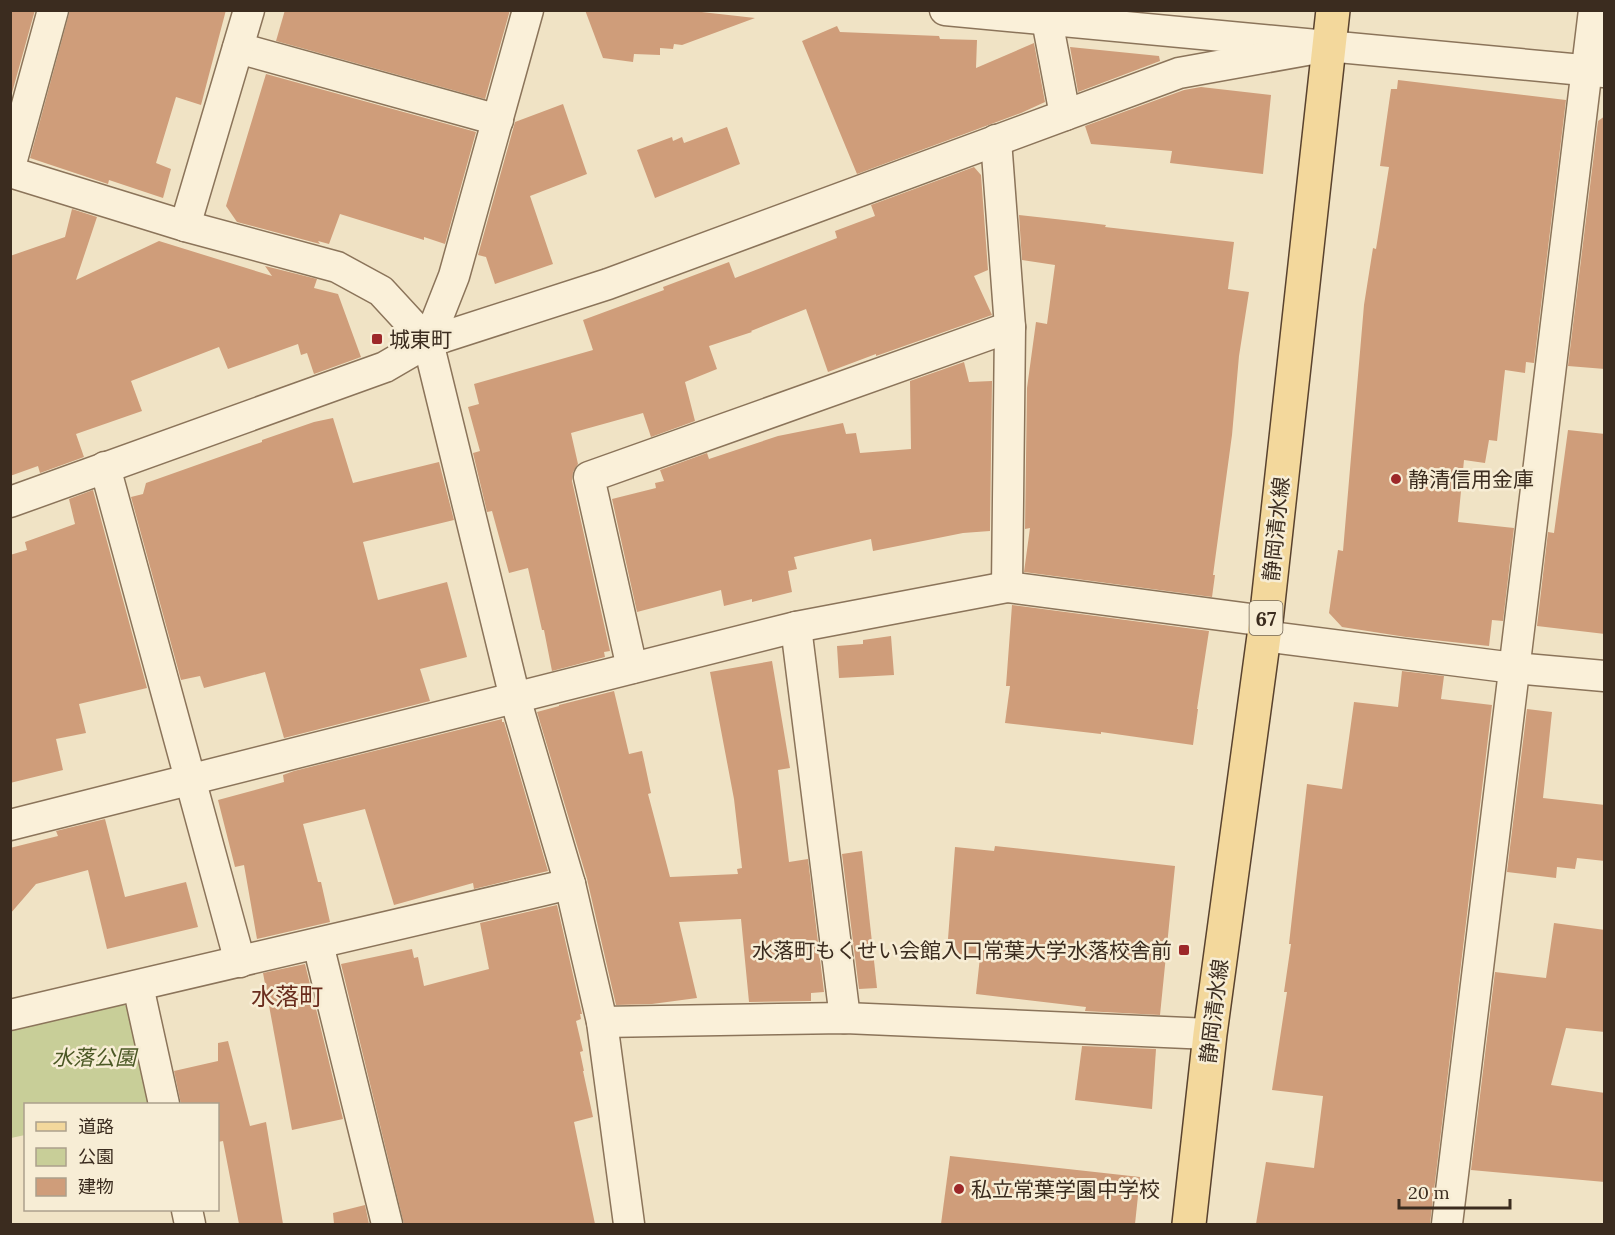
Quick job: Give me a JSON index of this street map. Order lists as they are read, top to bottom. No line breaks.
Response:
{"streets":{"main road":["静岡清水線","67"]},"districts":["水落町"],"parks":["水落公園"],"places":{"transit":["城東町","水落町もくせい会館入口常葉大学水落校舎前"],"other":["静清信用金庫","私立常葉学園中学校"]},"legend":["道路","公園","建物"],"scale_bar":"20 m"}
